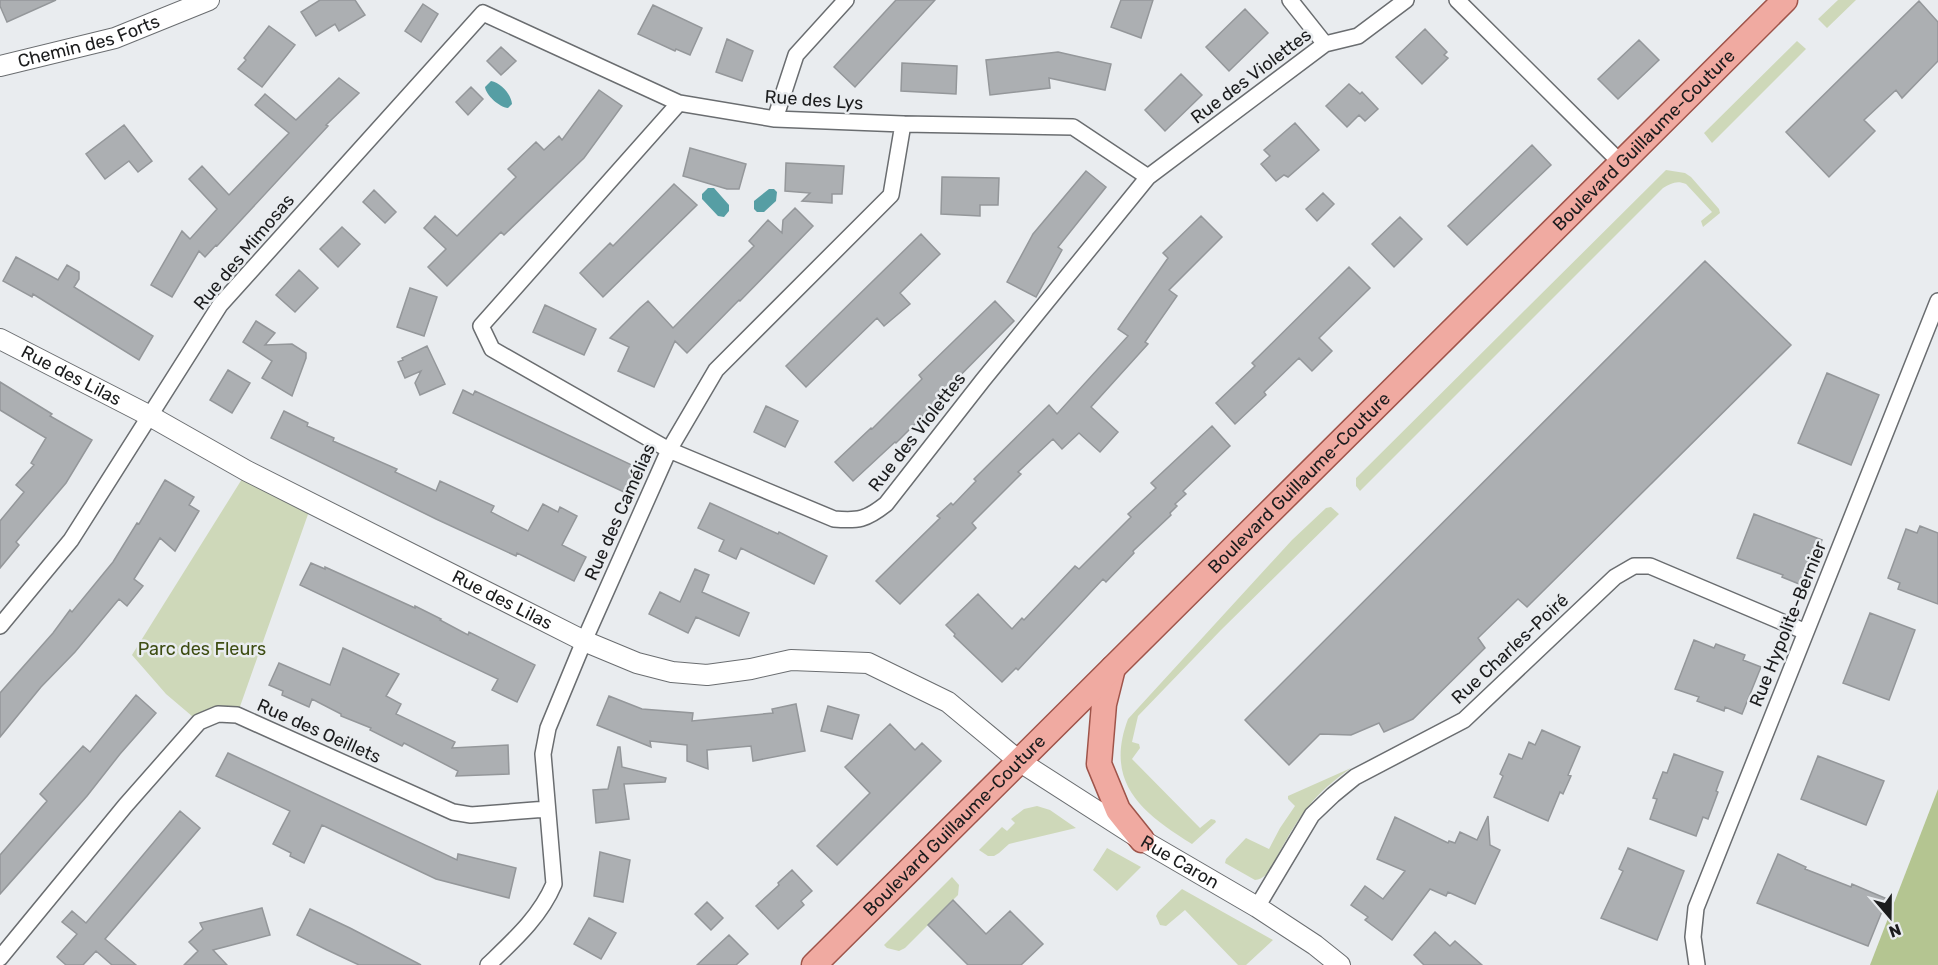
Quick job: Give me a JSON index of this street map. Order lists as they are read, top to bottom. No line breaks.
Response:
{"streets":{"main road":["Boulevard Guillaume-Couture"],"street":["Chemin des Forts","Rue des Violettes","Rue des Lys","Rue des Mimosas","Rue des Lilas","Rue des Camélias","Rue Hypolite-Bernier","Rue Charles-Poiré","Rue des Oeillets","Rue Caron"]},"crossings":[["Rue des Violettes","Rue des Lys"],["Rue des Violettes","Rue des Camélias"],["Rue des Lys","Rue des Mimosas"],["Rue des Lys","Rue des Camélias"],["Boulevard Guillaume-Couture","Rue des Lilas"],["Boulevard Guillaume-Couture","Rue Caron"],["Rue des Mimosas","Rue des Lilas"],["Rue des Lilas","Rue des Camélias"],["Rue des Lilas","Rue Caron"],["Rue des Camélias","Rue des Oeillets"],["Rue Hypolite-Bernier","Rue Charles-Poiré"],["Rue Charles-Poiré","Rue Caron"]],"parks":["Parc des Fleurs"],"north":"bottom"}
